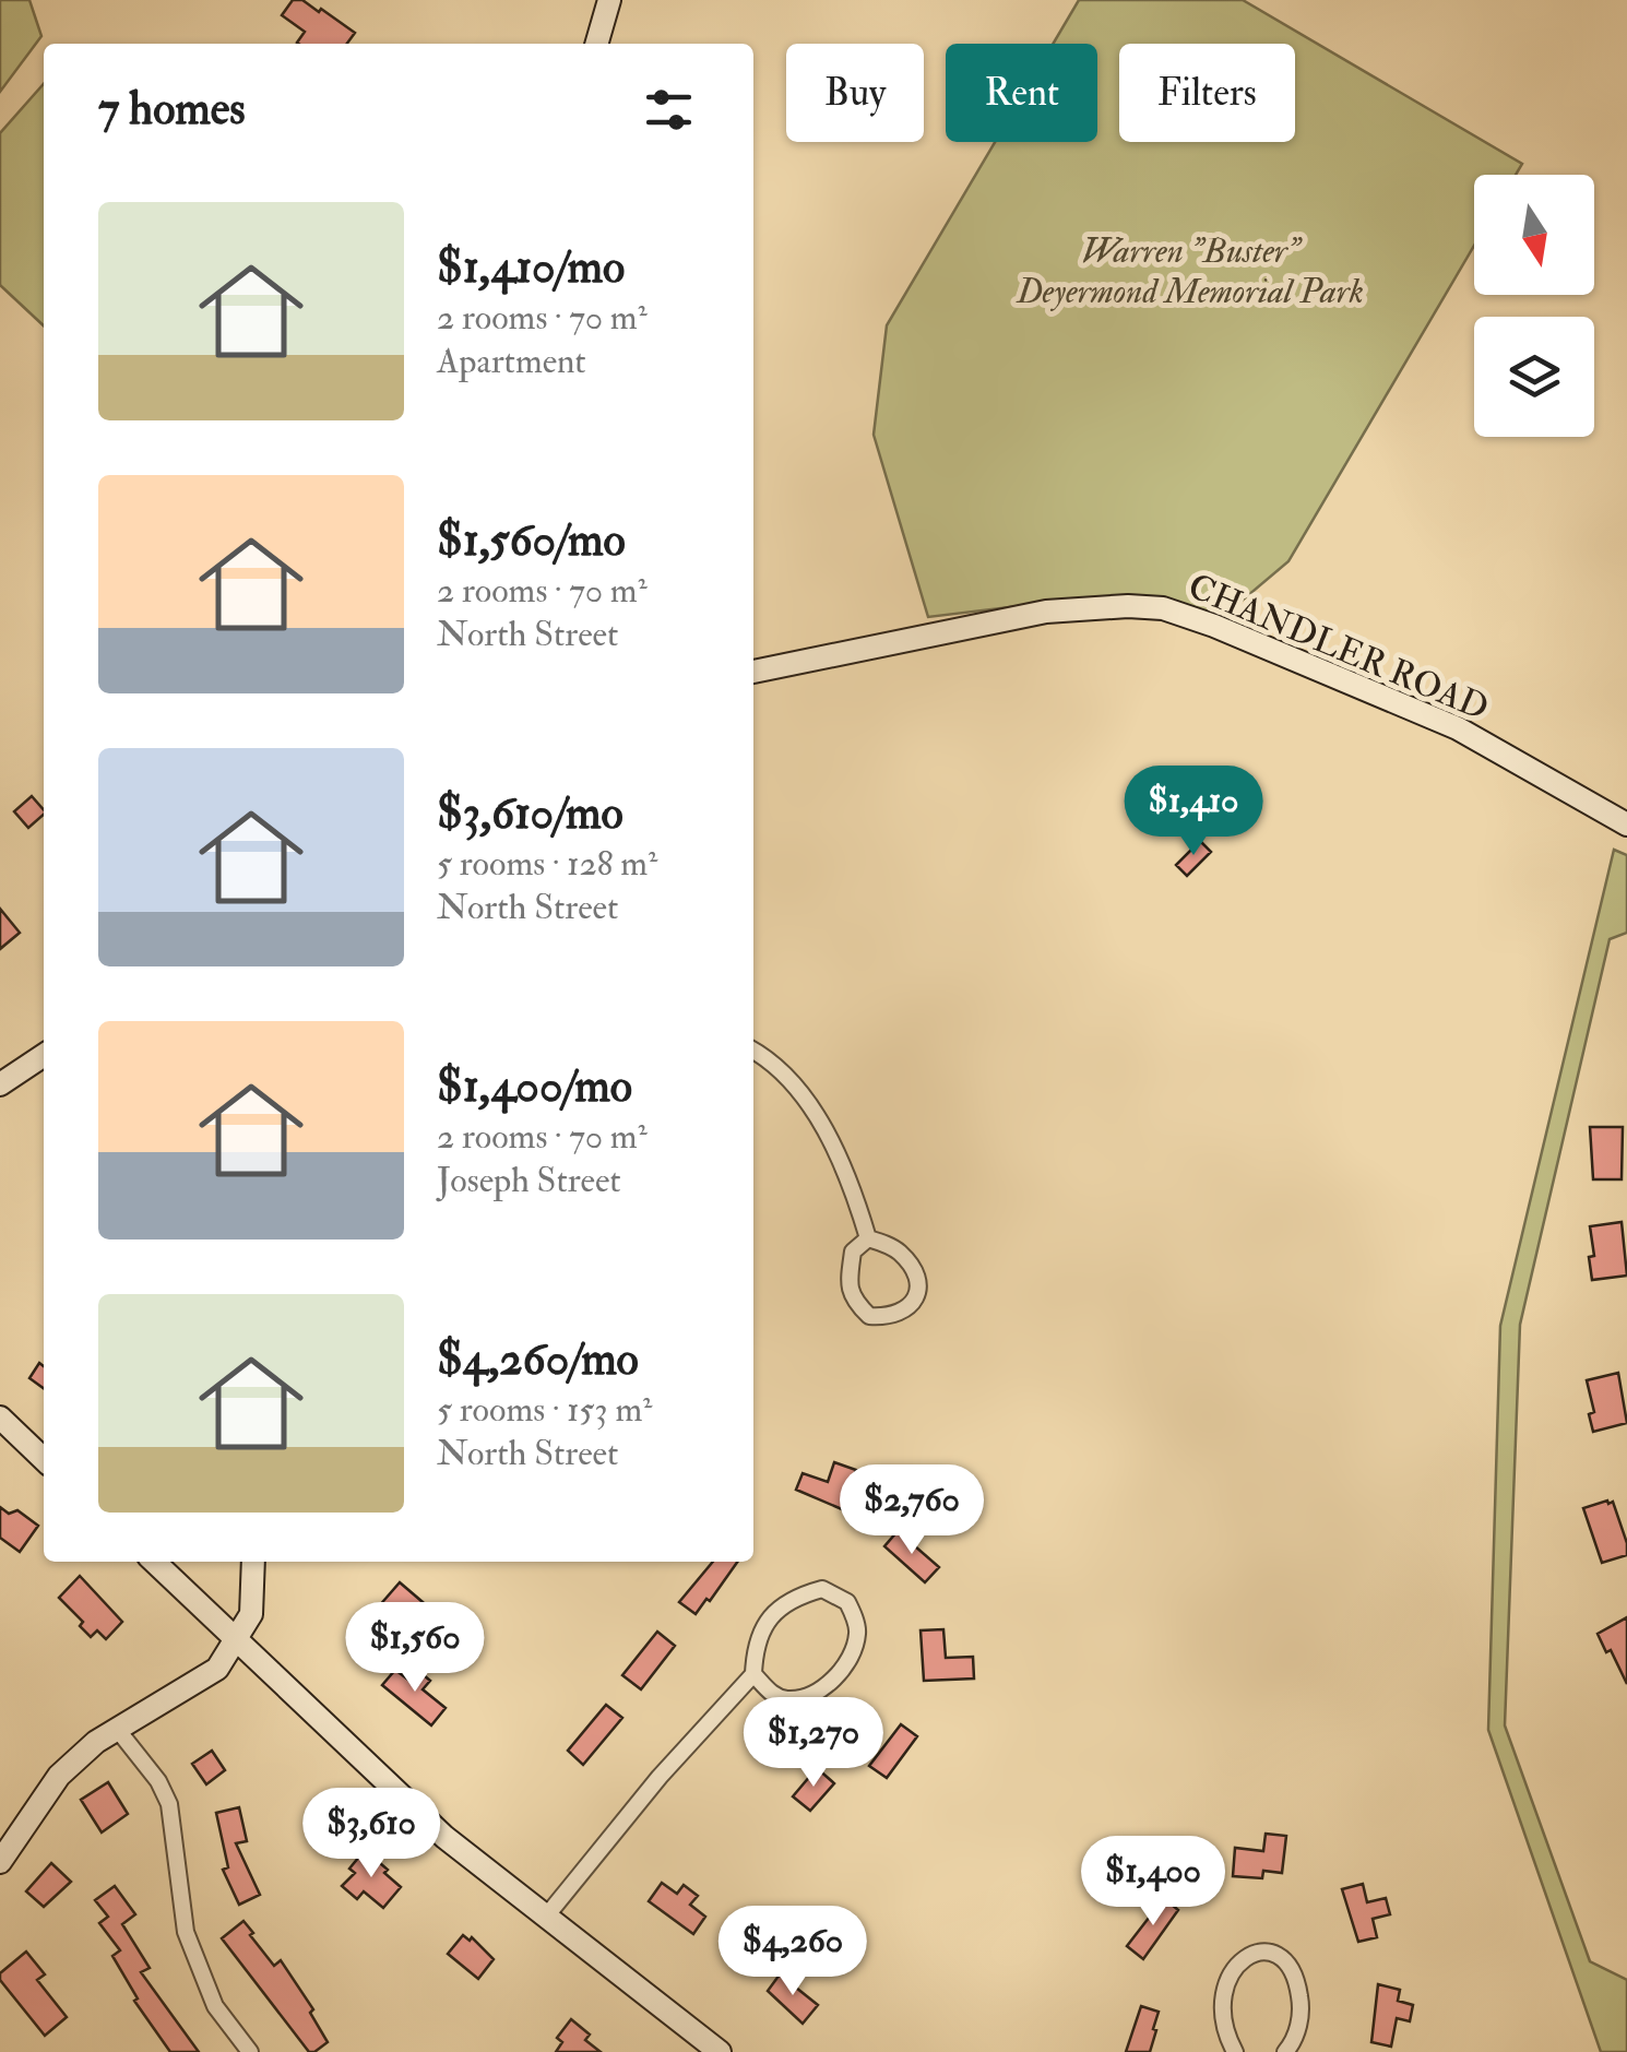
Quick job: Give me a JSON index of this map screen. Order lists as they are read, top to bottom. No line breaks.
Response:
{"streets":{"main road":["CHANDLER ROAD"]},"parks":["Warren \"Buster\" Deyermond Memorial Park"],"north":"bottom","page":{"chip":["Buy","Rent","Filters"],"heading":"7 homes","list":[{"name":"$1,410/mo","note":"2 rooms · 70 m² · Apartment"},{"name":"$1,560/mo","note":"2 rooms · 70 m² · North Street"},{"name":"$3,610/mo","note":"5 rooms · 128 m² · North Street"},{"name":"$1,400/mo","note":"2 rooms · 70 m² · Joseph Street"},{"name":"$4,260/mo","note":"5 rooms · 153 m² · North Street"}],"price":["$1,410","$2,760","$1,560","$1,270","$3,610","$1,400","$4,260"]}}
